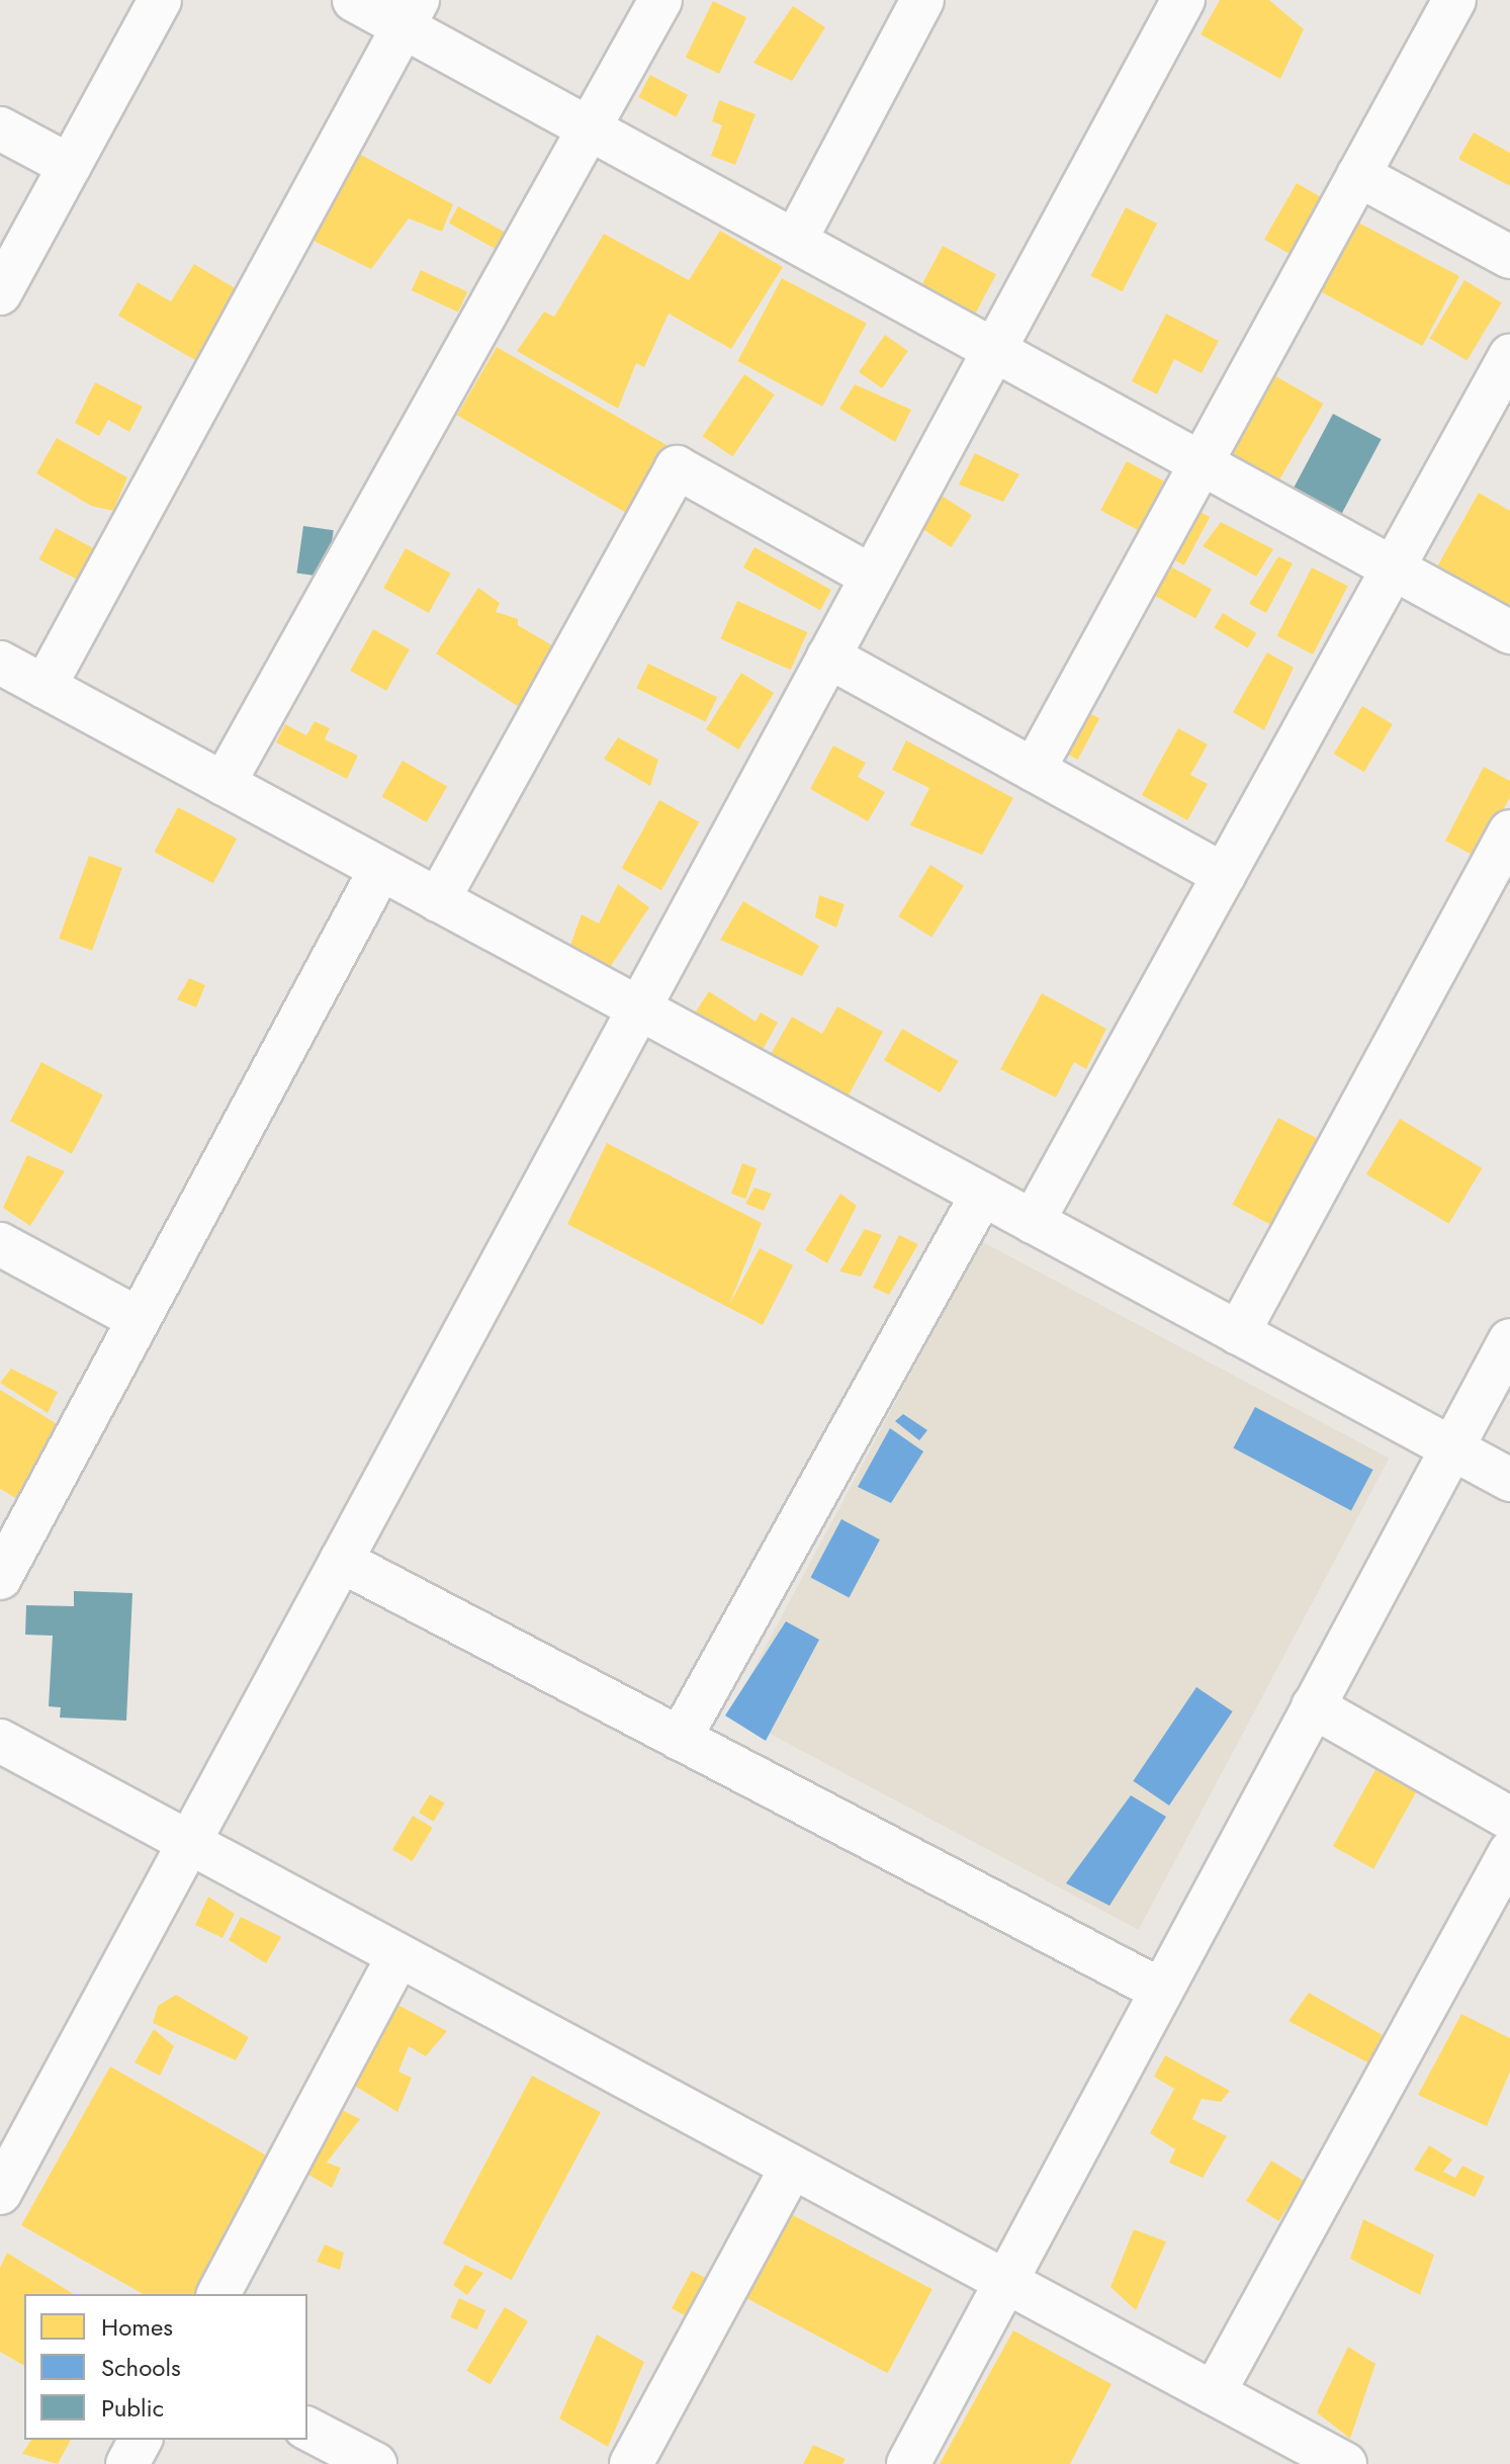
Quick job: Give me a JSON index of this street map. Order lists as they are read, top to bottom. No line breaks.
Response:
{"legend":["Homes","Schools","Public"]}
